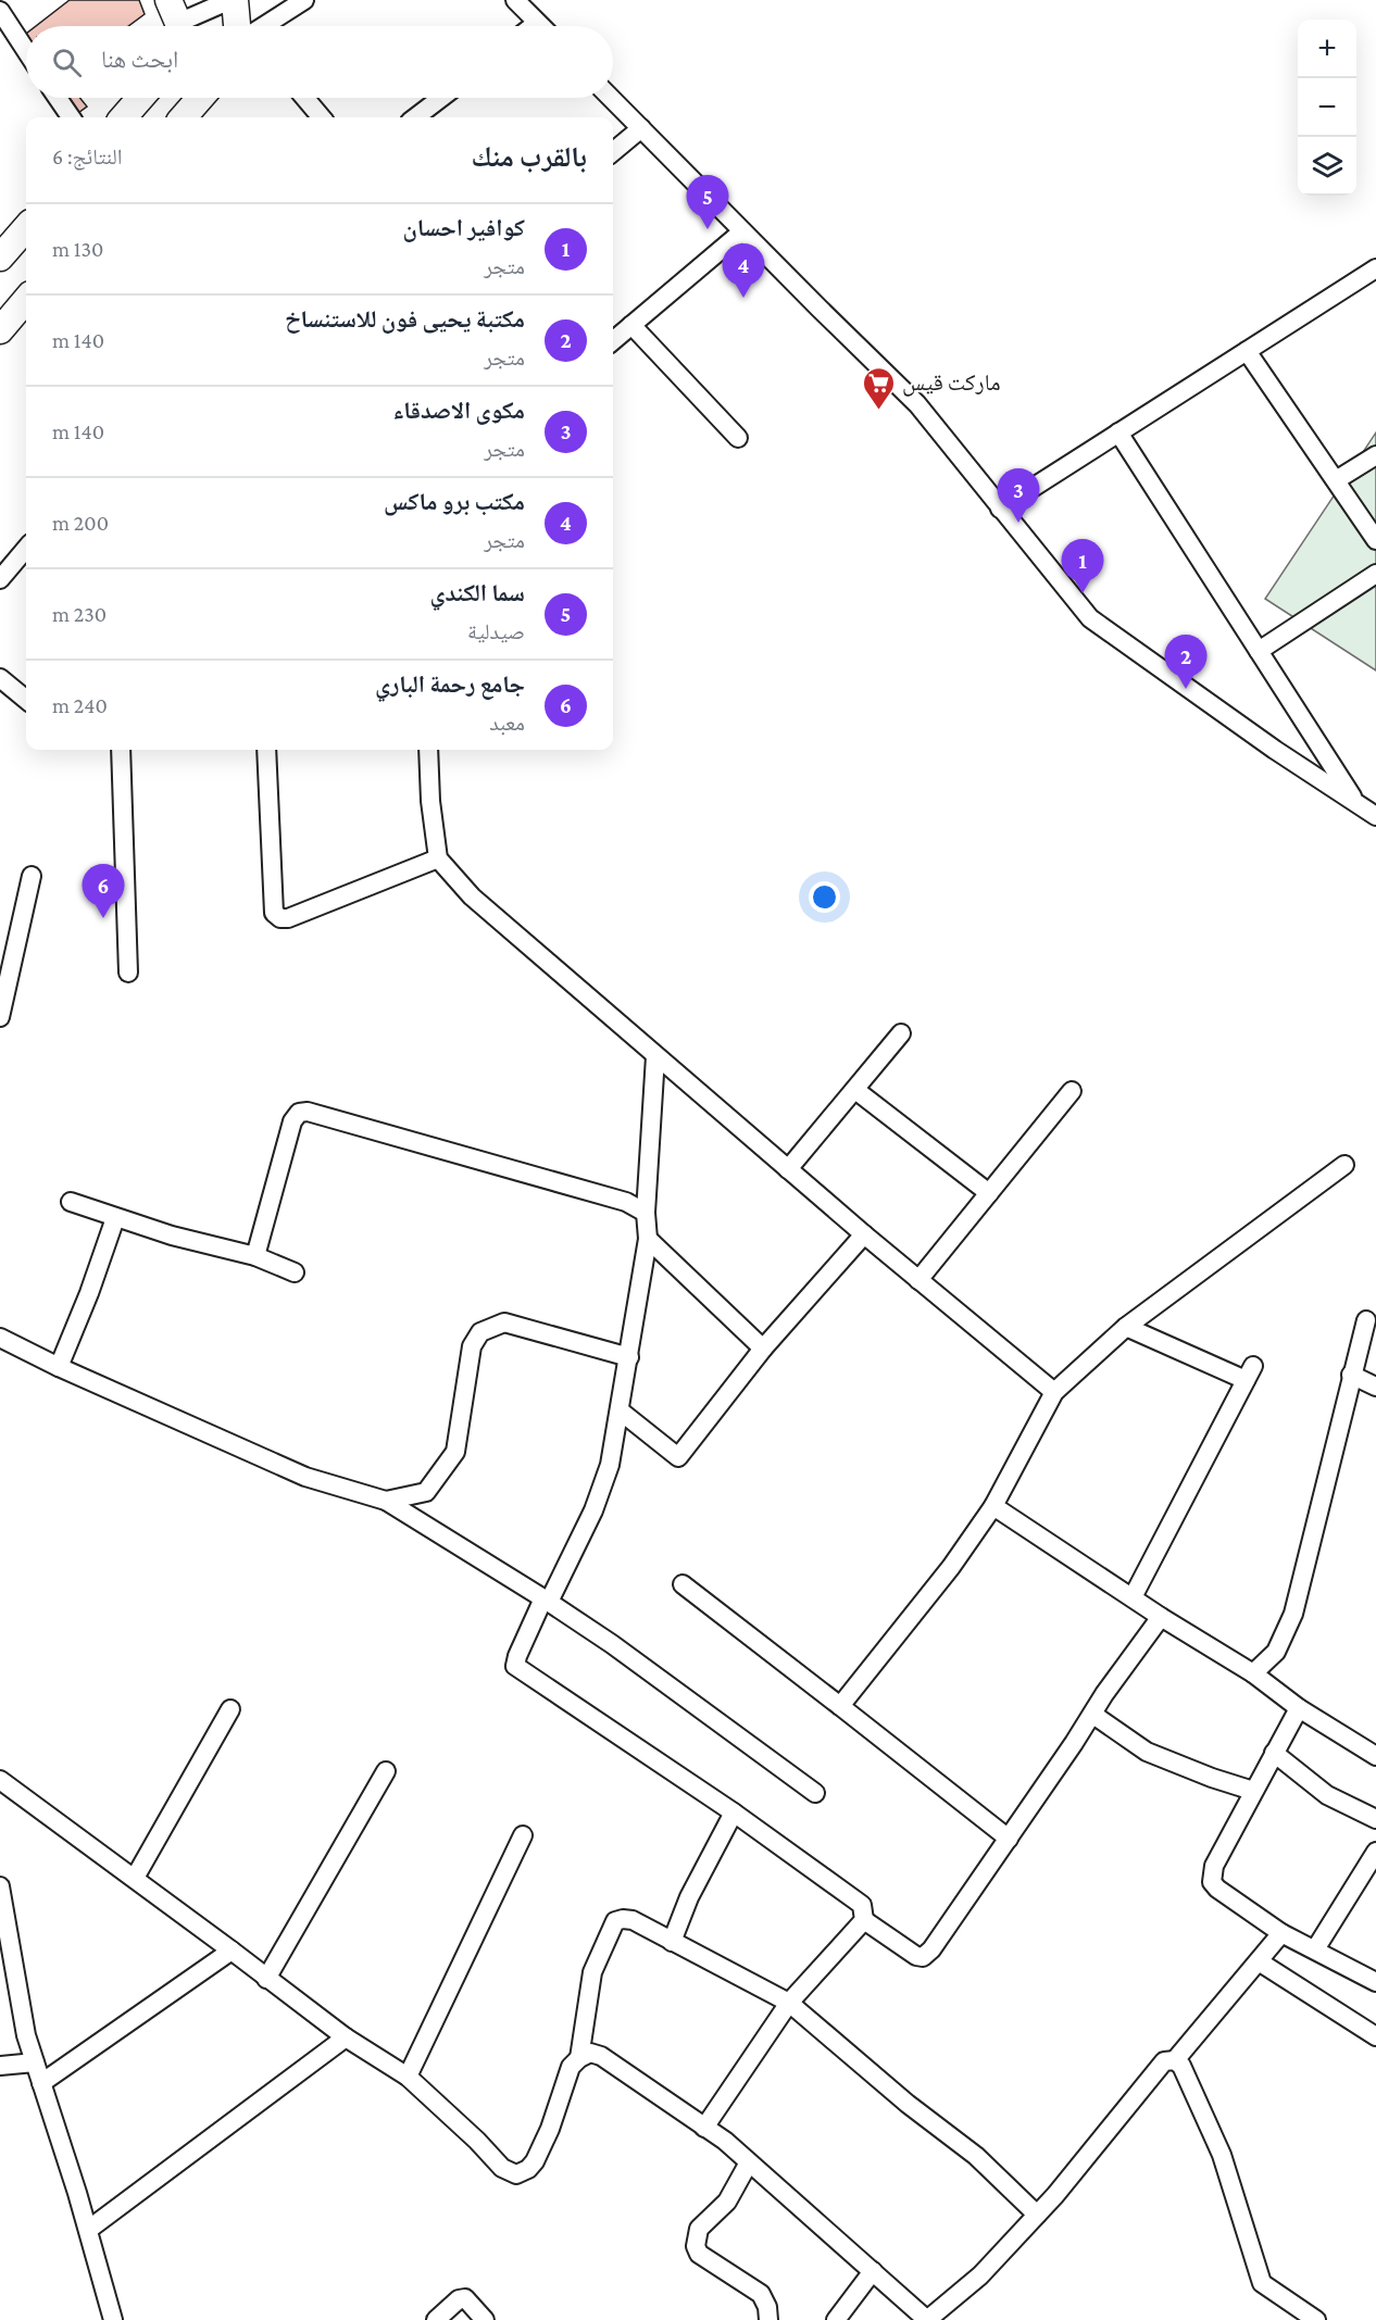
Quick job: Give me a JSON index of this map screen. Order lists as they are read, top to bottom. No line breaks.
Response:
{"places":{"supermarket":["ماركت قيس"]},"page":{"map_buttons":["+","−"],"search":"ابحث هنا","heading":["بالقرب منك","النتائج: 6"],"pins":["5","4","3","1","2","6"],"list":[{"mark":"1","name":"كوافير احسان","note":"متجر","value":"130 m"},{"mark":"2","name":"مكتبة يحيى فون للاستنساخ","note":"متجر","value":"140 m"},{"mark":"3","name":"مكوى الاصدقاء","note":"متجر","value":"140 m"},{"mark":"4","name":"مكتب برو ماكس","note":"متجر","value":"200 m"},{"mark":"5","name":"سما الكندي","note":"صيدلية","value":"230 m"},{"mark":"6","name":"جامع رحمة الباري","note":"معبد","value":"240 m"}]}}
